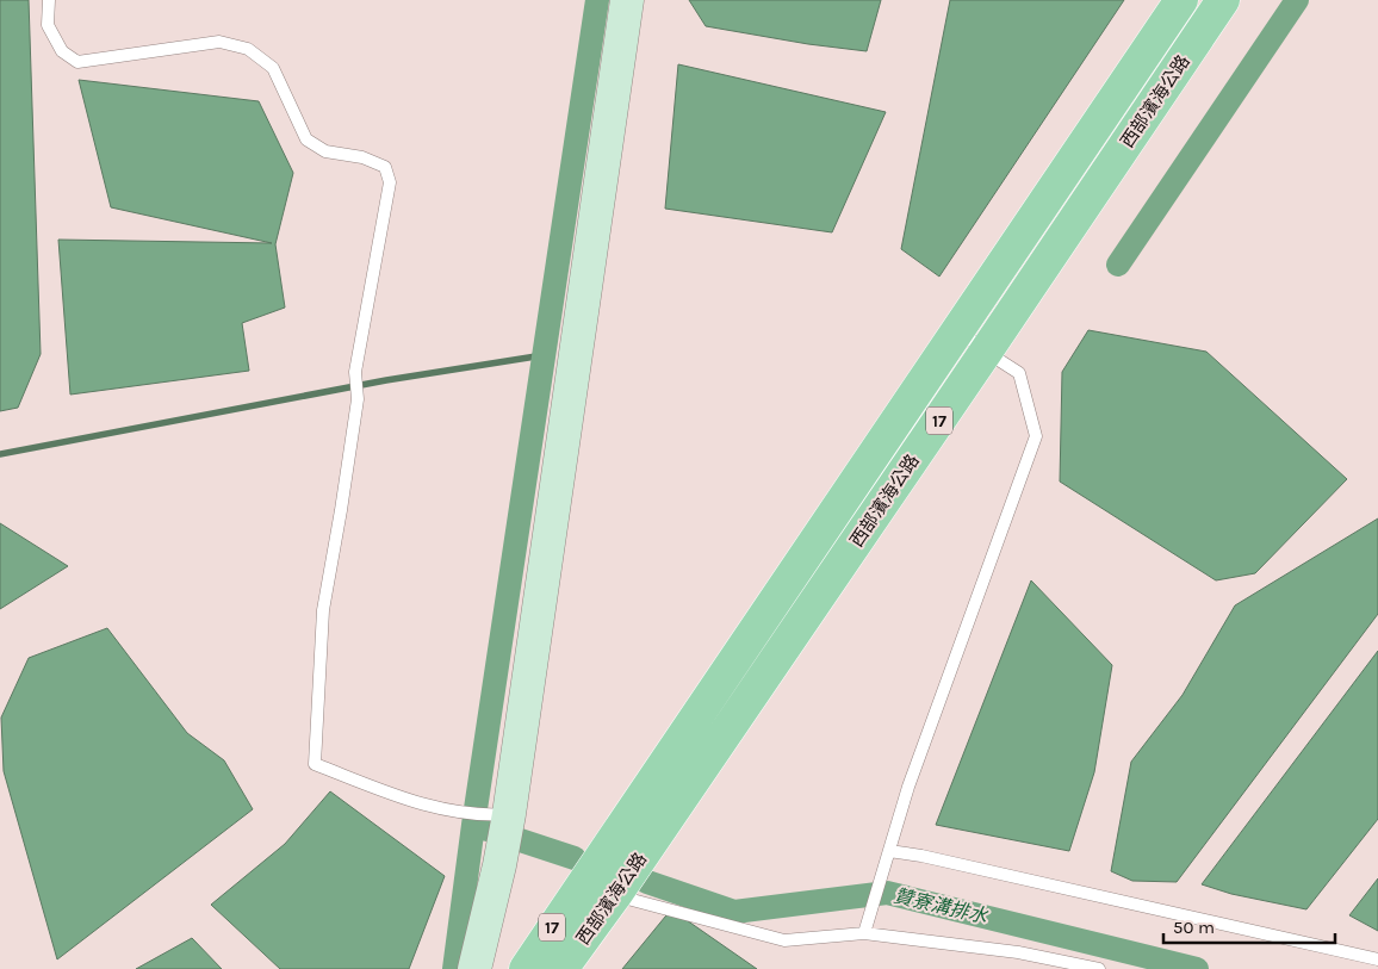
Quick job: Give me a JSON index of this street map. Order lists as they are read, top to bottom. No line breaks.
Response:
{"streets":{"main road":["西部濱海公路","17"]},"water":["贊寮溝排水"],"scale_bar":"50 m"}
